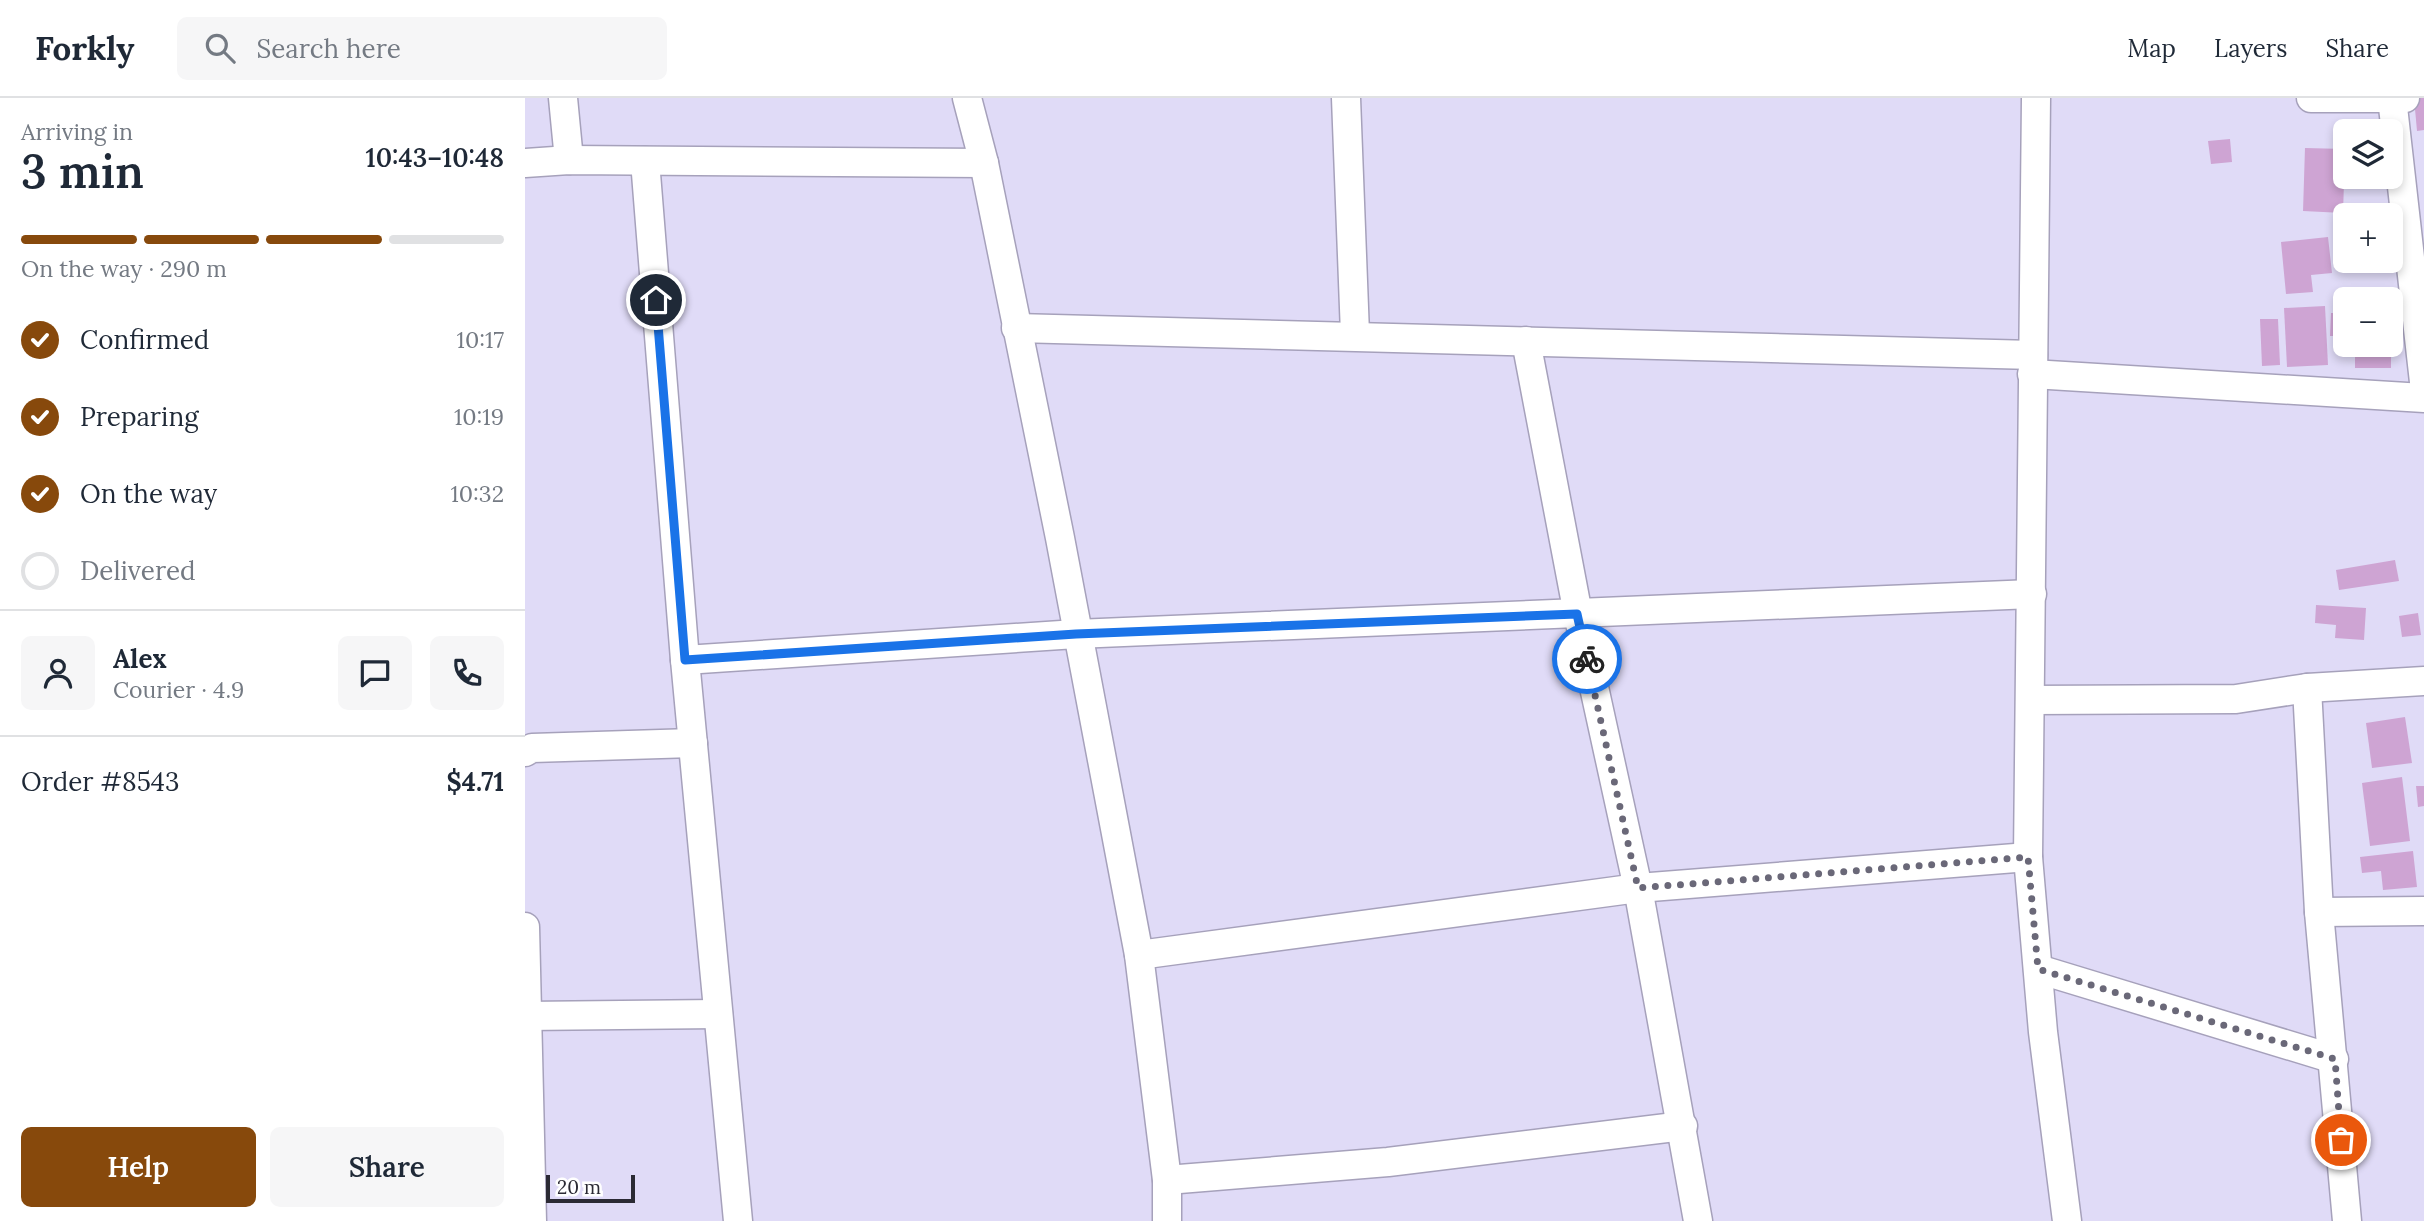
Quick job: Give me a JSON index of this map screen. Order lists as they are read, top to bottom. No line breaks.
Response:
{"scale_bar":"20 m","page":{"header":"Forkly","search":"Search here","nav":["Map","Layers","Share"],"heading":["3 min","Arriving in","10:43–10:48"],"panel":["Alex","Courier · 4.9","Order #8543","$4.71"],"map_buttons":["+","−"],"bar":"On the way · 290 m","list":[["Confirmed","10:17"],["Preparing","10:19"],["On the way","10:32"],"Delivered"],"buttons":["Help","Share"],"scale":"20 m"}}
